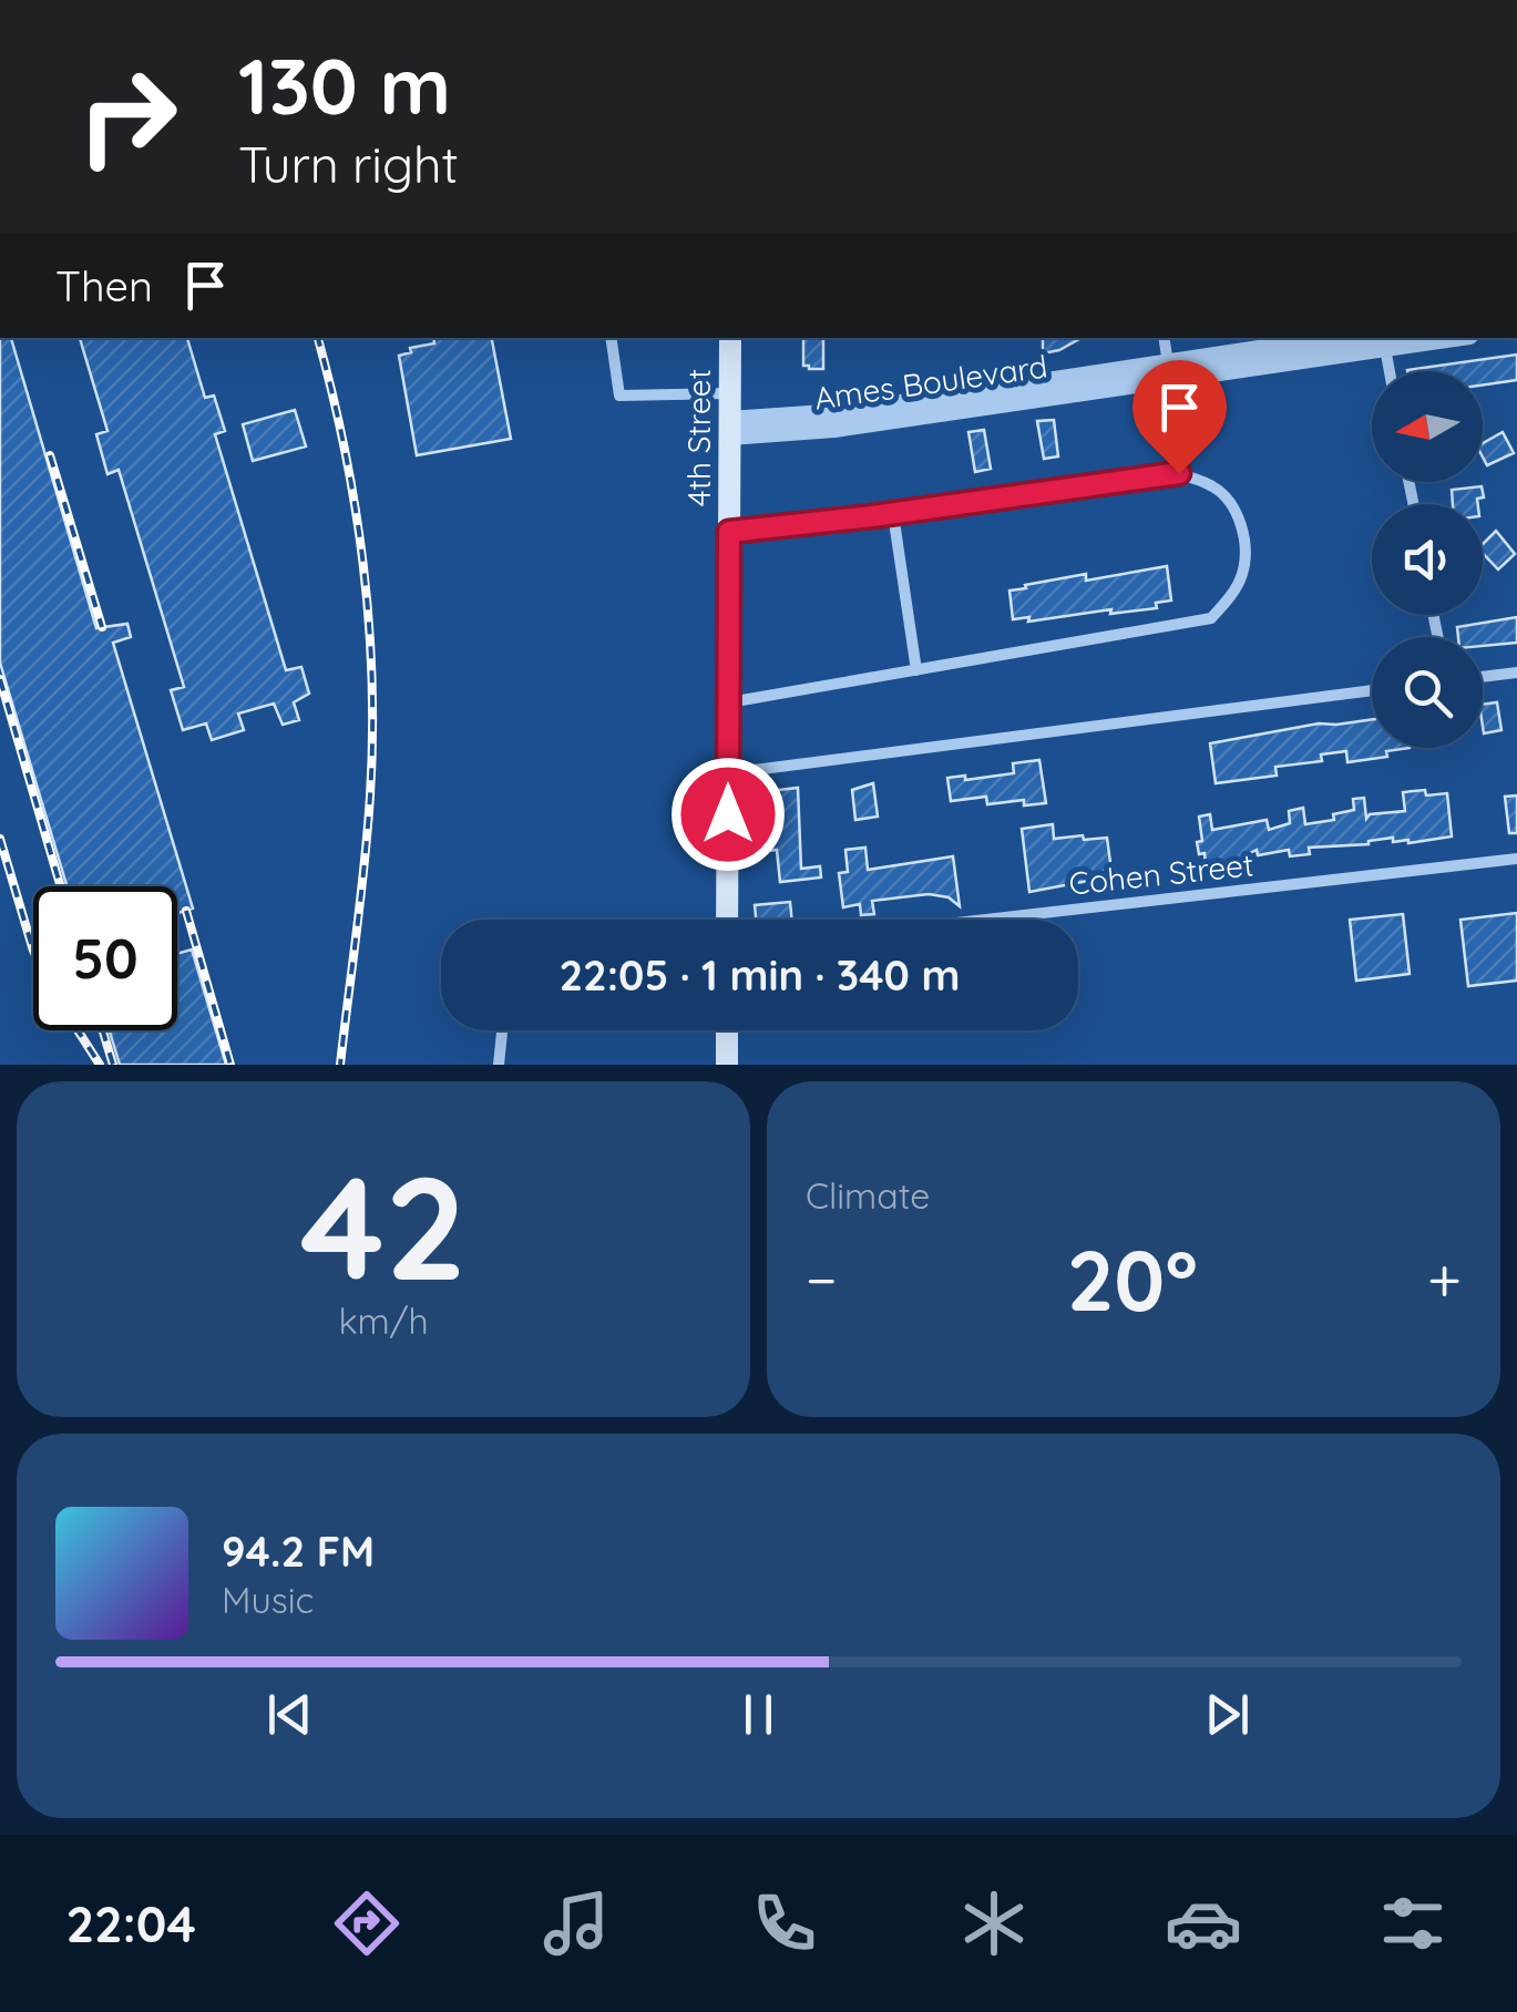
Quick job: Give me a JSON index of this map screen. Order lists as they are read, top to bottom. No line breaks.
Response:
{"streets":{"main road":["4th Street"],"street":["Ames Boulevard","Cohen Street"]},"crossings":[["Ames Boulevard","4th Street"]],"north":"left","page":{"turn":["130 m","Turn right"],"then":"Then","limit":"50","trip":"22:05 · 1 min · 340 m","tile":[["42","km/h"],"Climate"],"heat":["−","20°","+"],"song":["94.2 FM","Music"],"tabs":"22:04"}}
